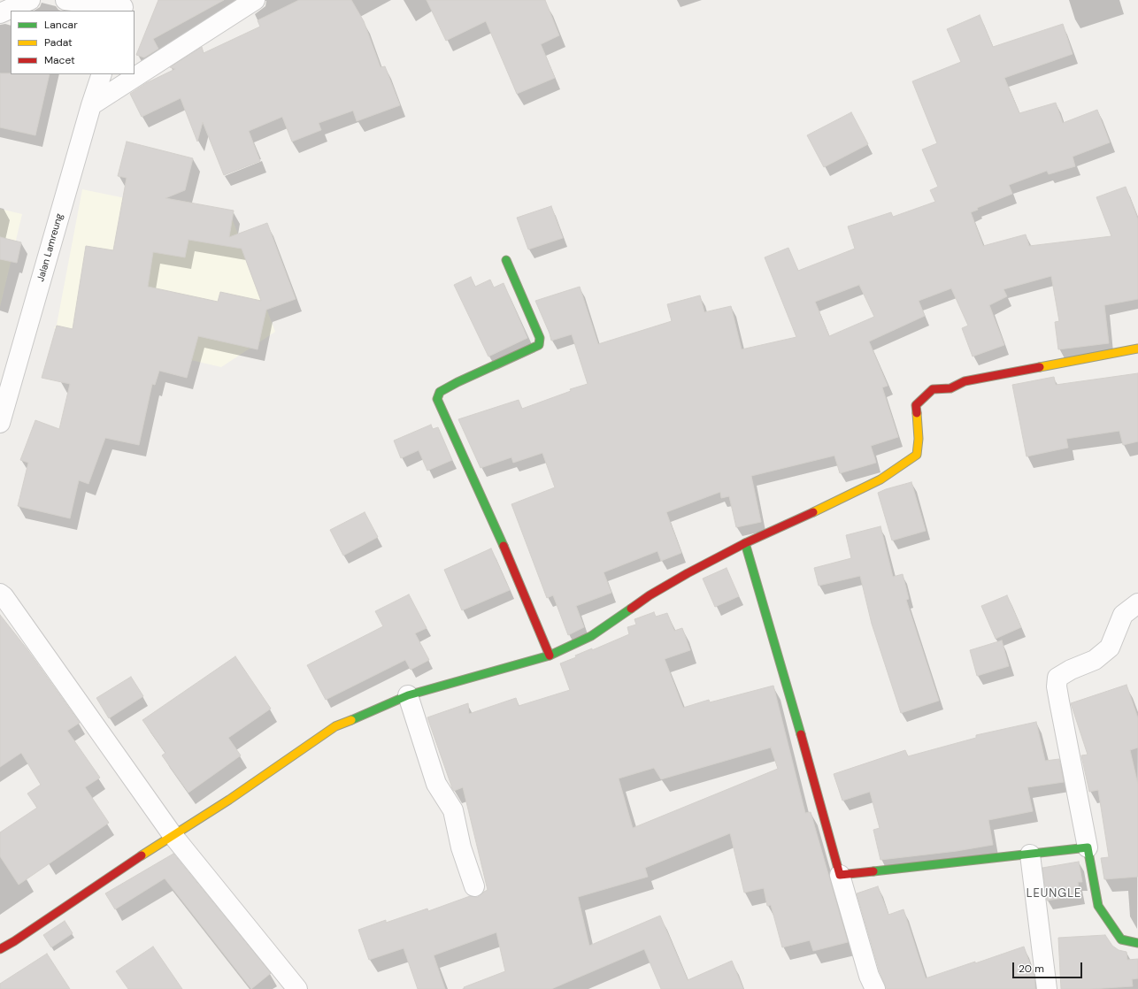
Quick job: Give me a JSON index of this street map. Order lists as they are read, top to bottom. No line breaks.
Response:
{"streets":{"street":["Jalan Lamreung"]},"districts":["LEUNGLE"],"legend":["Lancar","Padat","Macet"],"scale_bar":"20 m"}
